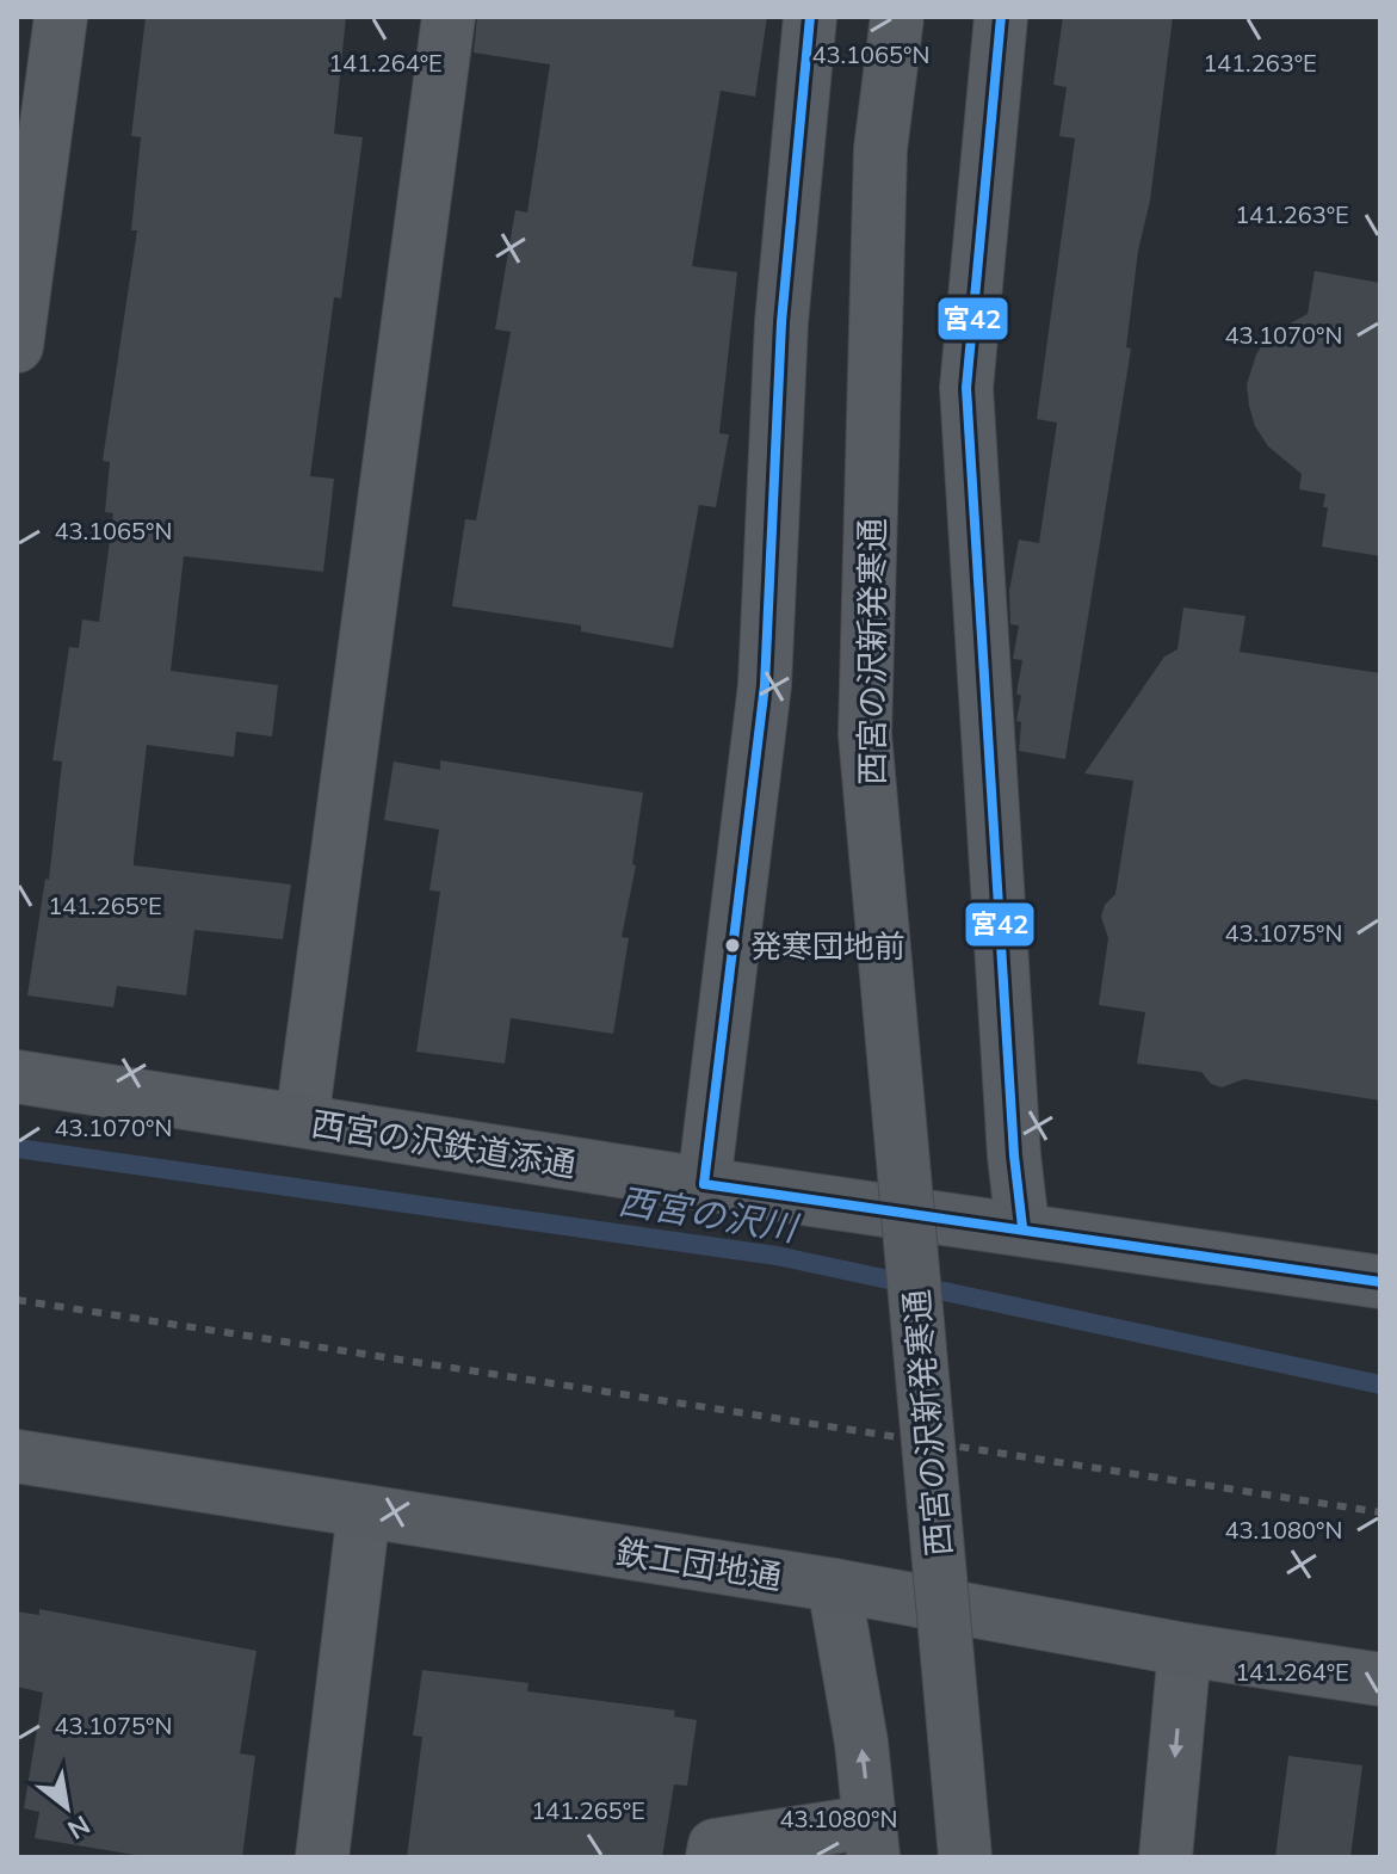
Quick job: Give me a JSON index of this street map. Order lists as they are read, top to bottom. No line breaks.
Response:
{"streets":{"street":["西宮の沢新発寒通","西宮の沢鉄道添通","鉄工団地通"]},"water":["西宮の沢川"],"places":["発寒団地前"],"lines":["transit line 宮42"],"north":"bottom right","coordinates":["43.1065°N","141.264°E","141.263°E","43.1070°N","141.265°E","43.1075°N","43.1080°N"]}
